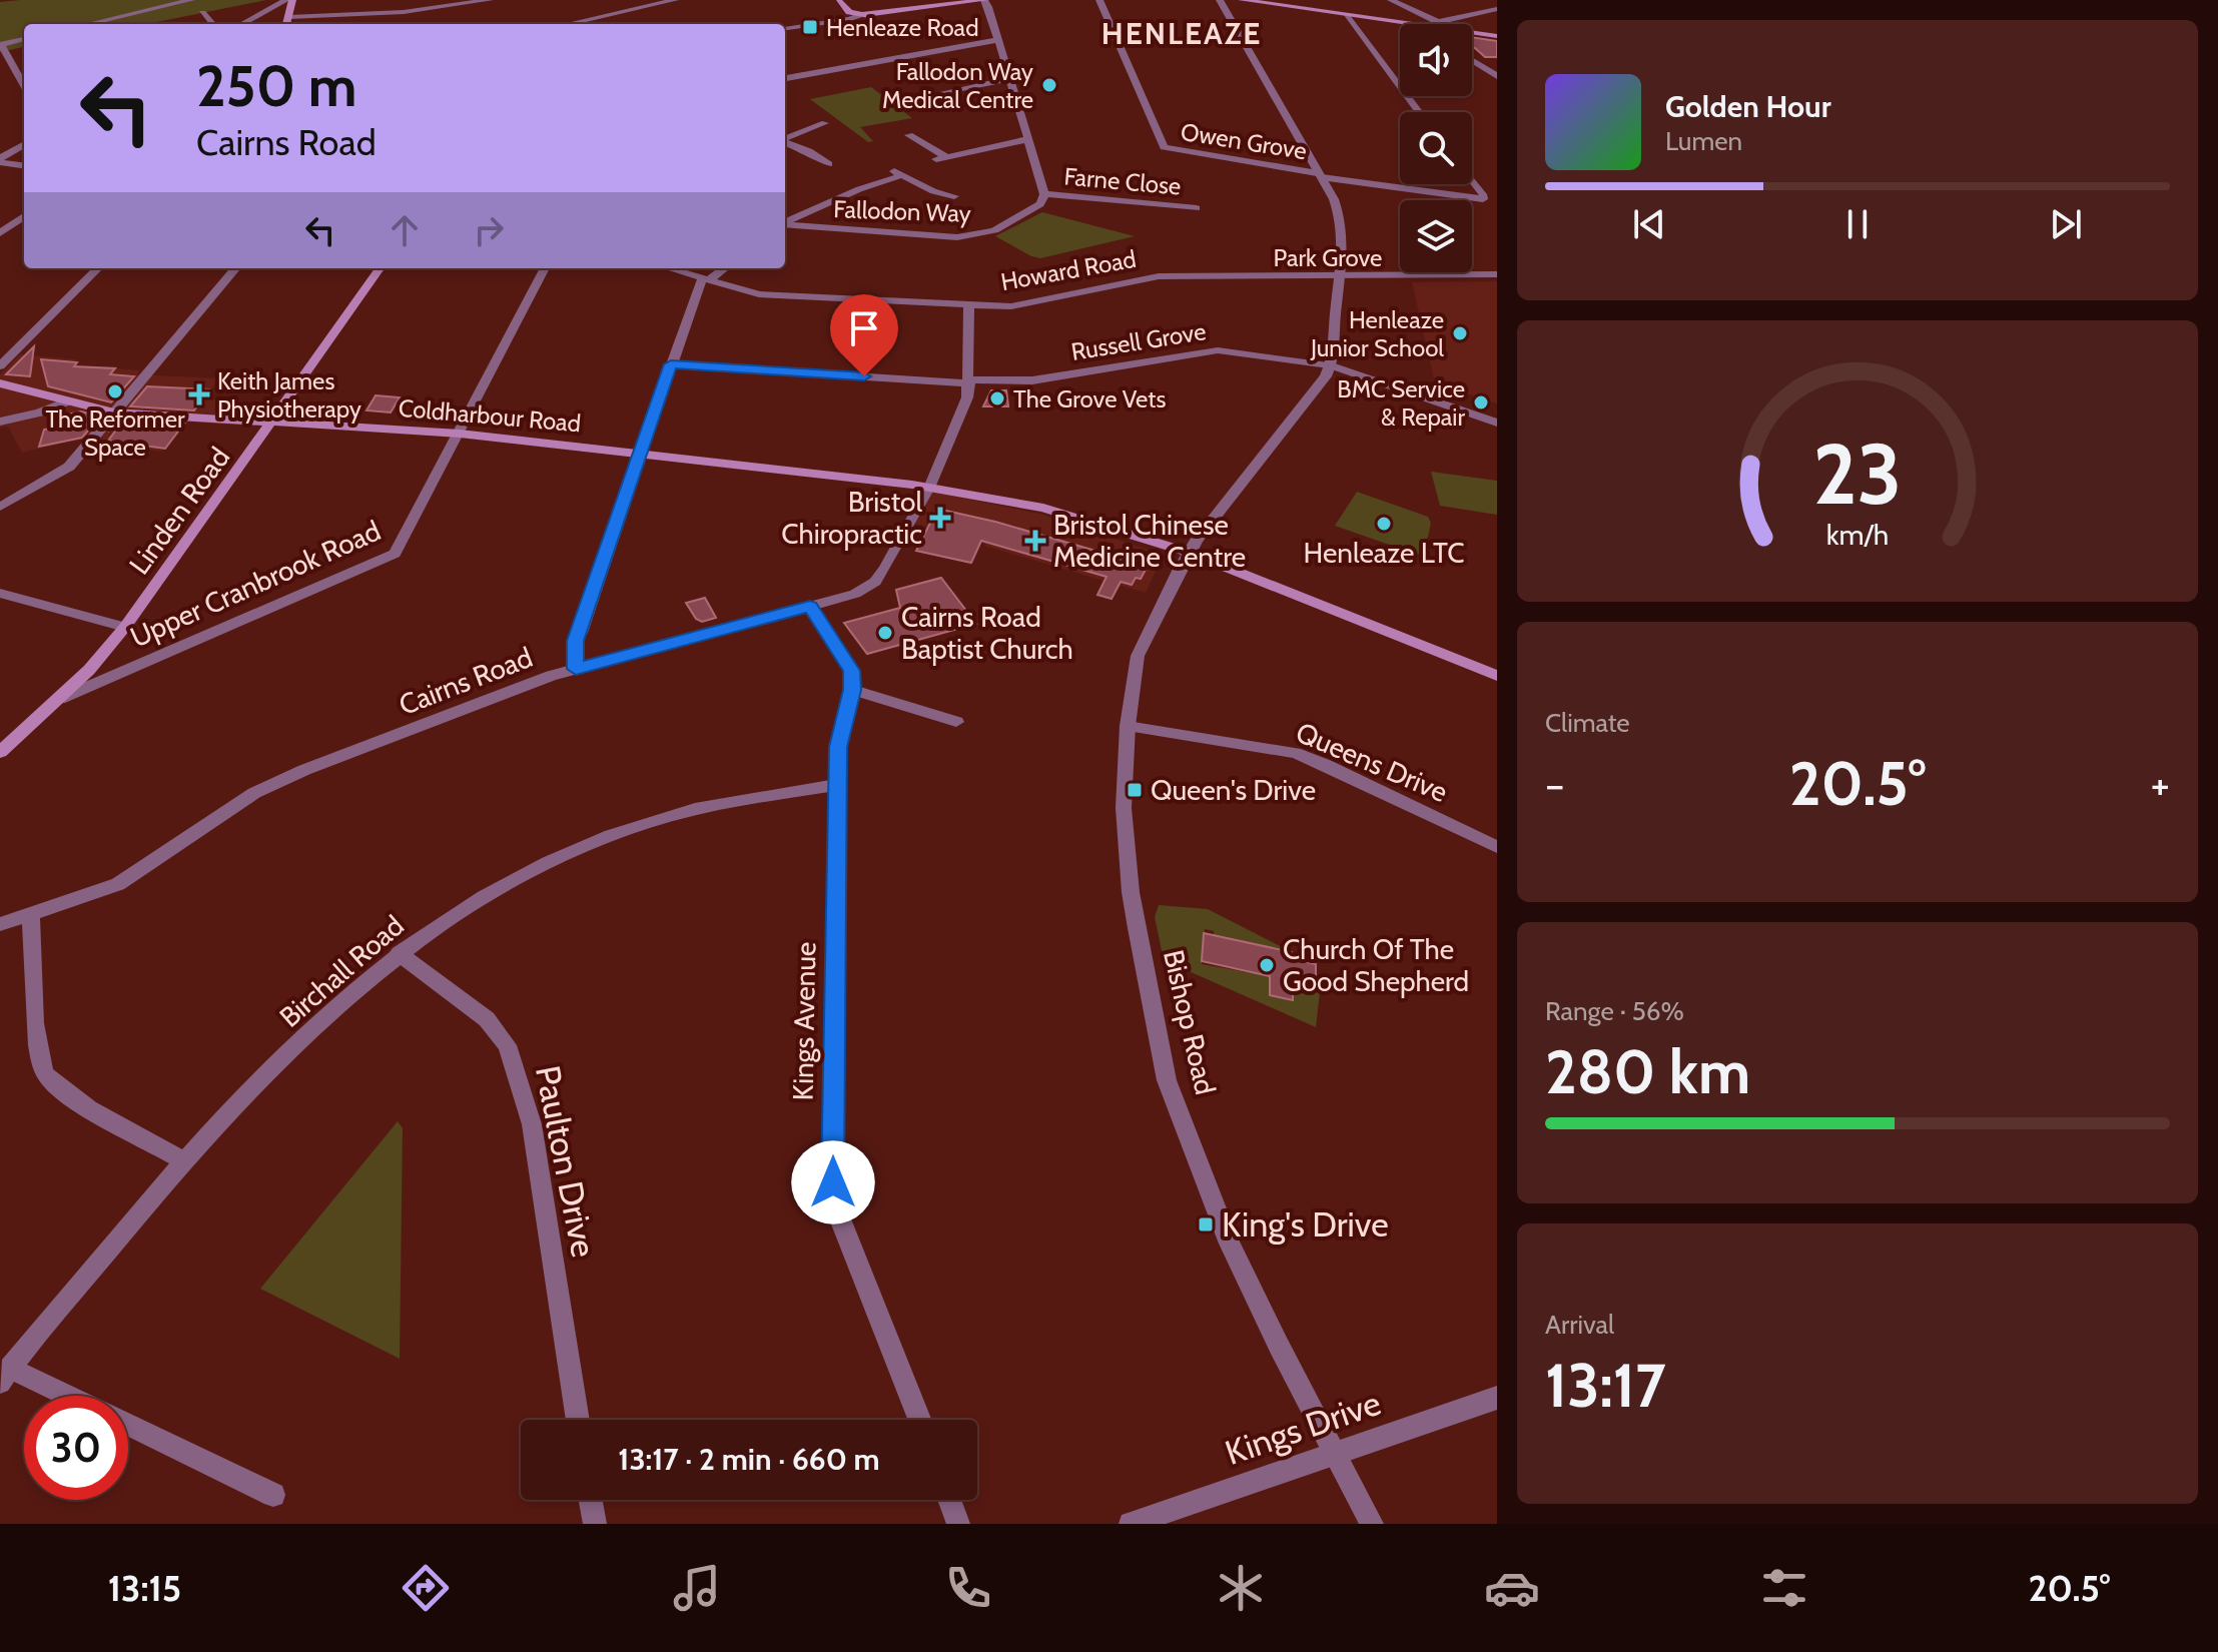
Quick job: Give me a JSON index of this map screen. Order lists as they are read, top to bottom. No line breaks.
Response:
{"streets":{"main road":["Coldharbour Road","Linden Road"],"street":["Owen Grove","Farne Close","Fallodon Way","Park Grove","Howard Road","Russell Grove","Upper Cranbrook Road","Cairns Road","Queens Drive","Birchall Road","Kings Avenue","Bishop Road","Paulton Drive","Kings Drive"]},"crossings":[["Farne Close","Fallodon Way"],["Park Grove","Howard Road"],["Howard Road","Cairns Road"],["Russell Grove","Cairns Road"],["Russell Grove","Bishop Road"],["Coldharbour Road","Linden Road"],["Coldharbour Road","Upper Cranbrook Road"],["Coldharbour Road","Cairns Road"],["Coldharbour Road","Bishop Road"],["Linden Road","Upper Cranbrook Road"],["Queens Drive","Bishop Road"],["Birchall Road","Kings Avenue"],["Birchall Road","Paulton Drive"],["Bishop Road","Kings Drive"]],"districts":["HENLEAZE"],"places":{"transit":["Henleaze Road","Queen's Drive","King's Drive"],"other":["Fallodon Way Medical Centre","Henleaze Junior School","The Reformer Space","The Grove Vets","BMC Service & Repair","Henleaze LTC","Cairns Road Baptist Church","Church Of The Good Shepherd"],"health":["Keith James Physiotherapy","Bristol Chiropractic","Bristol Chinese Medicine Centre"]},"page":{"turn":["250 m","Cairns Road"],"song":["Golden Hour","Lumen"],"tile":["Climate",["Range · 56%","280 km"],["Arrival","13:17"]],"heat":["−","20.5°","+"],"limit":"30","trip":"13:17 · 2 min · 660 m","tabs":["13:15","20.5°"],"gauge":["23","km/h"]}}
